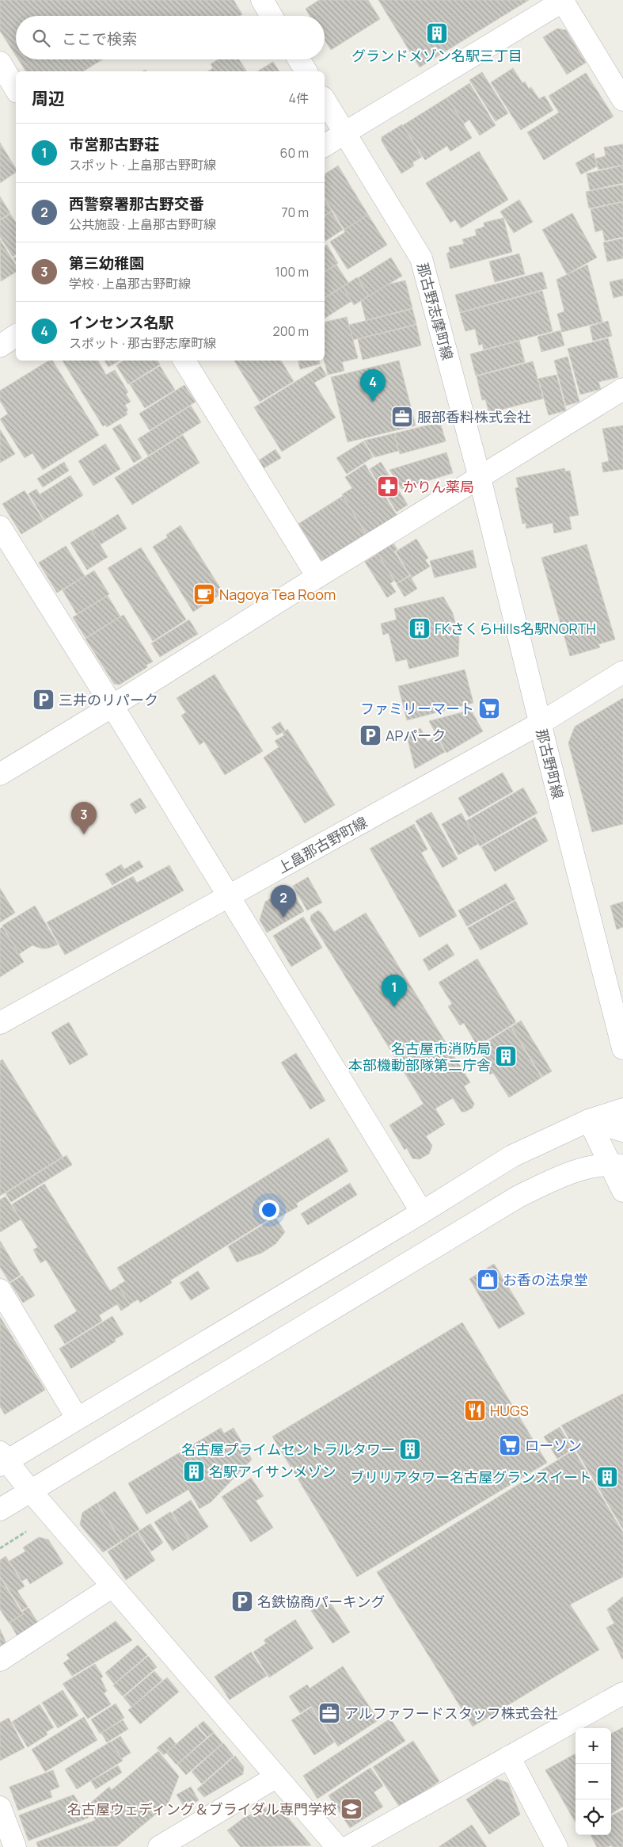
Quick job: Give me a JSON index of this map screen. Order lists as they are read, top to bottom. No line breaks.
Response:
{"streets":{"street":["那古野志摩町線","那古野町線","上畠那古野町線"]},"crossings":[["那古野志摩町線","那古野町線"],["那古野町線","上畠那古野町線"]],"places":{"building":["グランドメゾン名駅三丁目","FKさくらHills名駅NORTH","名古屋市消防局 本部機動部隊第二庁舎","名古屋プライムセントラルタワー","名駅アイサンメゾン","ブリリアタワー名古屋グランスイート"],"office":["服部香料株式会社","アルファフードスタッフ株式会社"],"pharmacy":["かりん薬局"],"cafe":["Nagoya Tea Room"],"parking":["三井のリパーク","APパーク","名鉄協商パーキング"],"supermarket":["ファミリーマート","ローソン"],"shop":["お香の法泉堂"],"restaurant":["HUGS"],"school or university":["名古屋ウェディング＆ブライダル専門学校"]},"page":{"search":"ここで検索","heading":["周辺","4件"],"list":[{"mark":"1","name":"市営那古野荘","note":"スポット · 上畠那古野町線","value":"60 m"},{"mark":"2","name":"西警察署那古野交番","note":"公共施設 · 上畠那古野町線","value":"70 m"},{"mark":"3","name":"第三幼稚園","note":"学校 · 上畠那古野町線","value":"100 m"},{"mark":"4","name":"インセンス名駅","note":"スポット · 那古野志摩町線","value":"200 m"}],"pins":["4","3","2","1"],"map_buttons":["+","−"]}}
